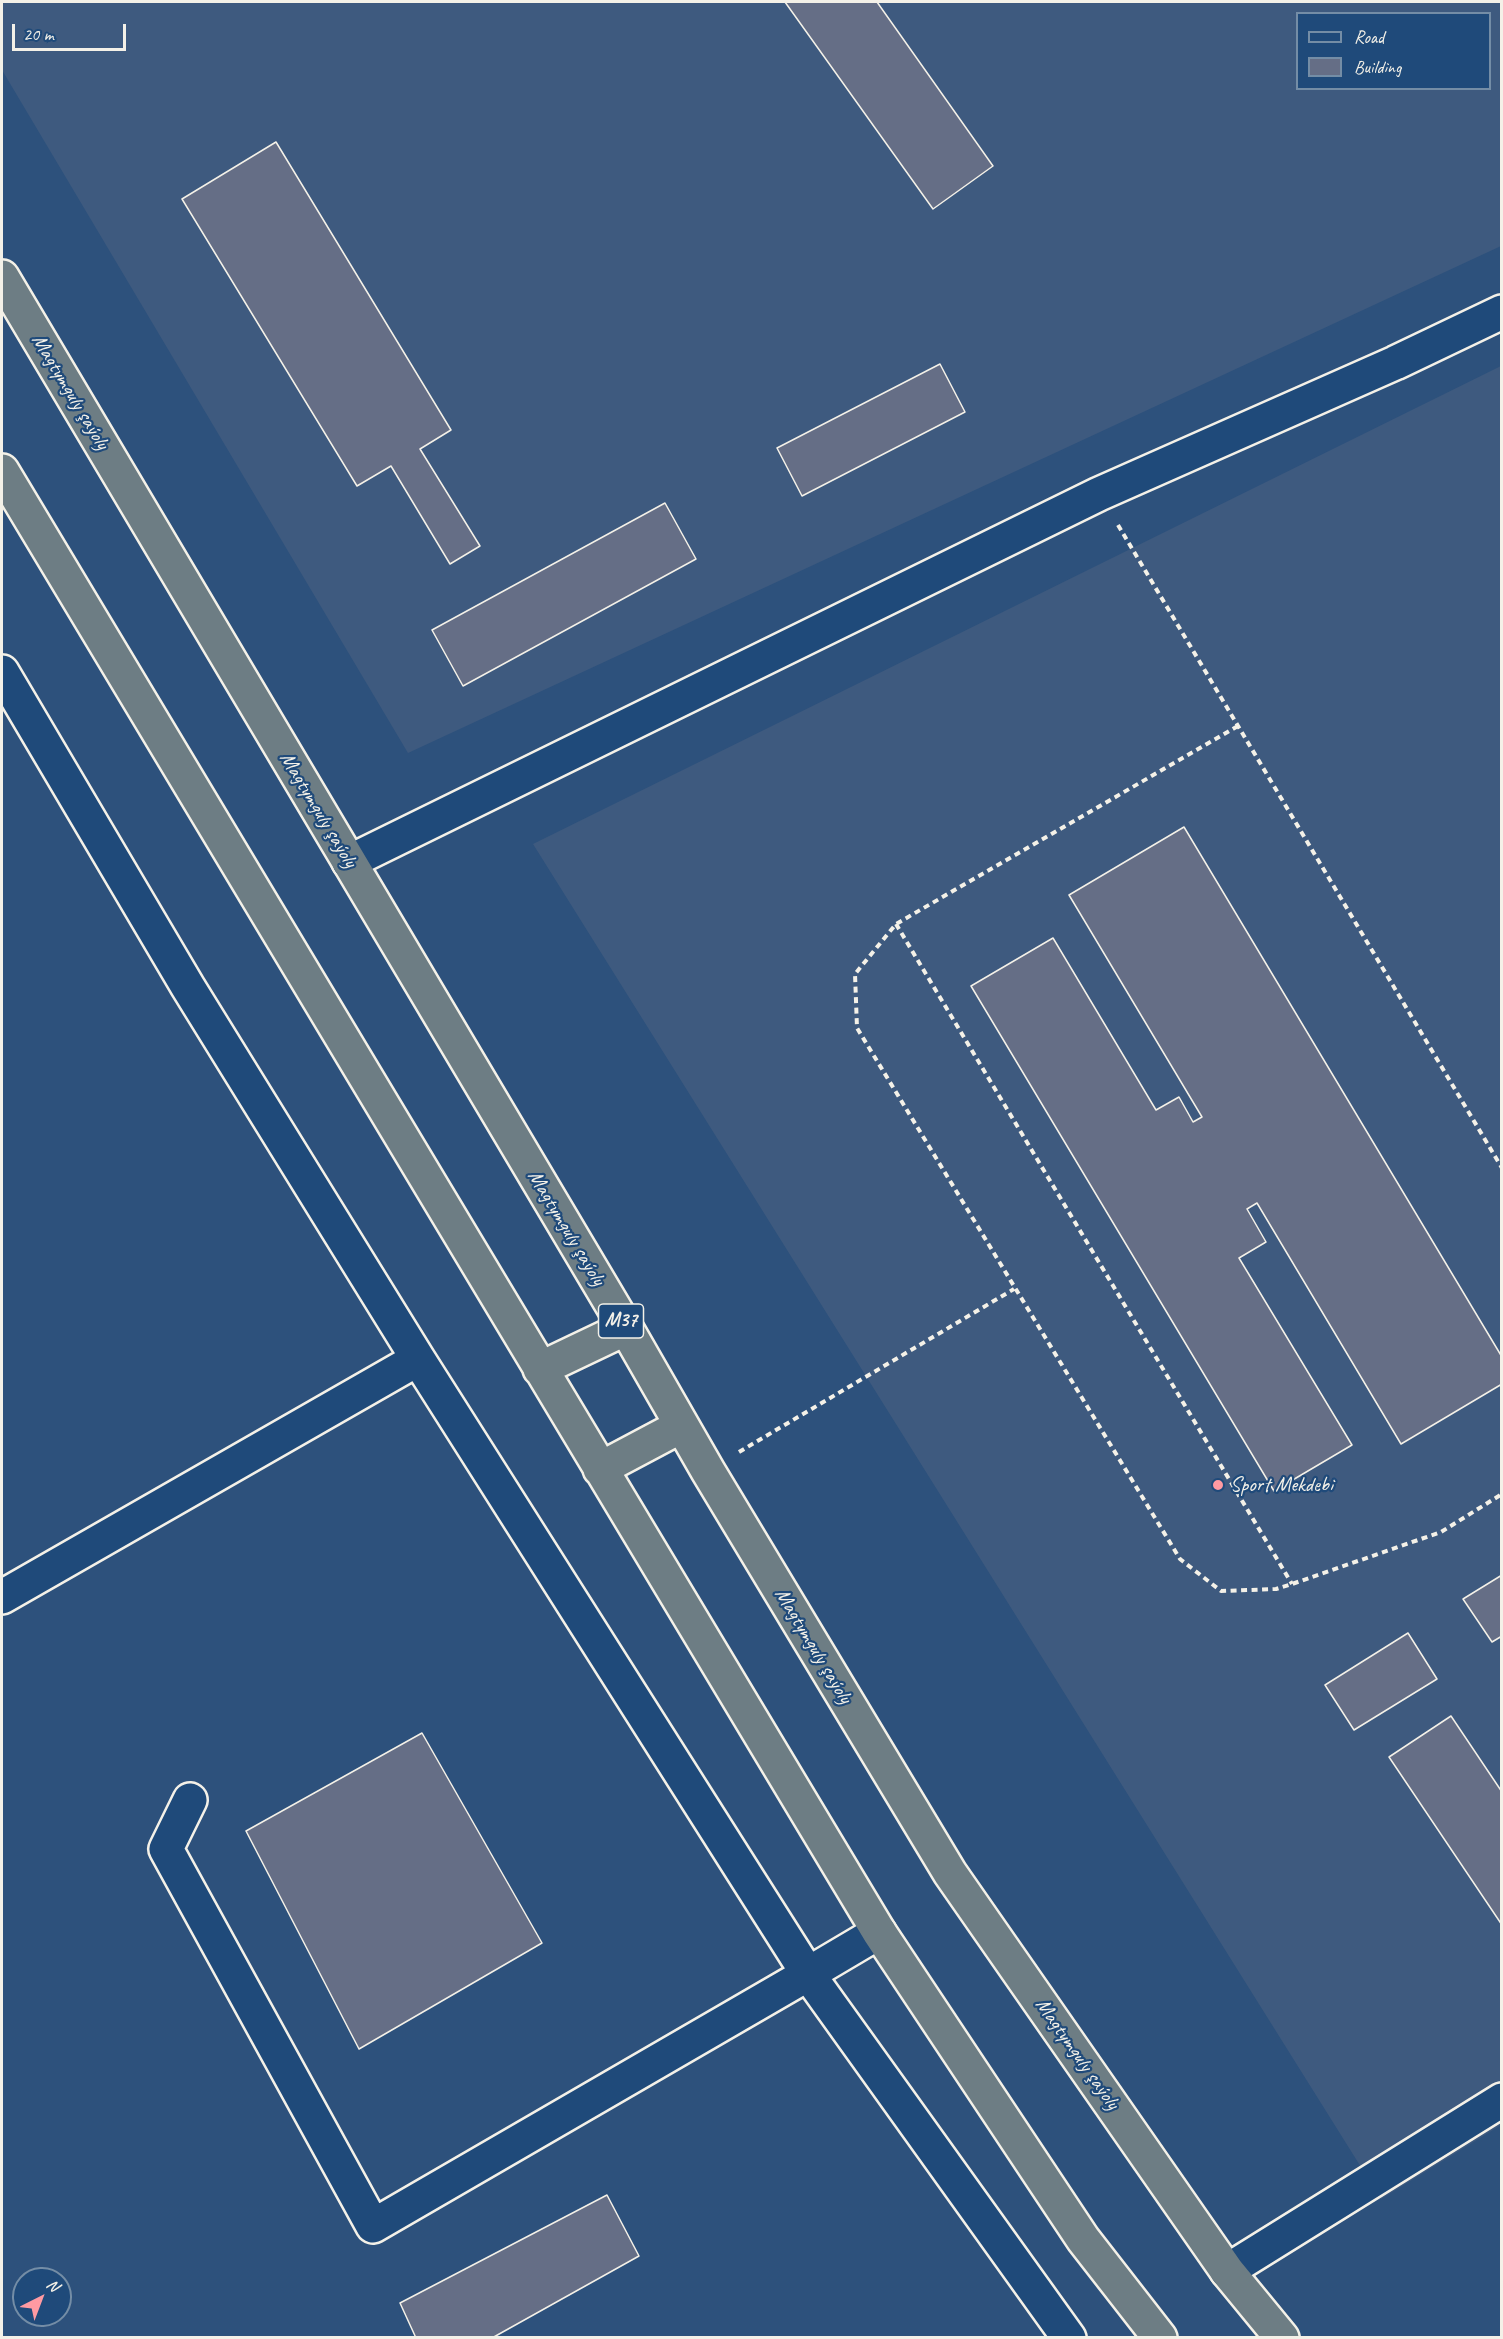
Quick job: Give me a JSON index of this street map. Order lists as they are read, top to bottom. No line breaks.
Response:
{"streets":{"highway":["Magtymguly şaýoly","M37"]},"places":["Sport Mekdebi"],"legend":["Road","Building"],"scale_bar":"20 m","north":"top right"}
